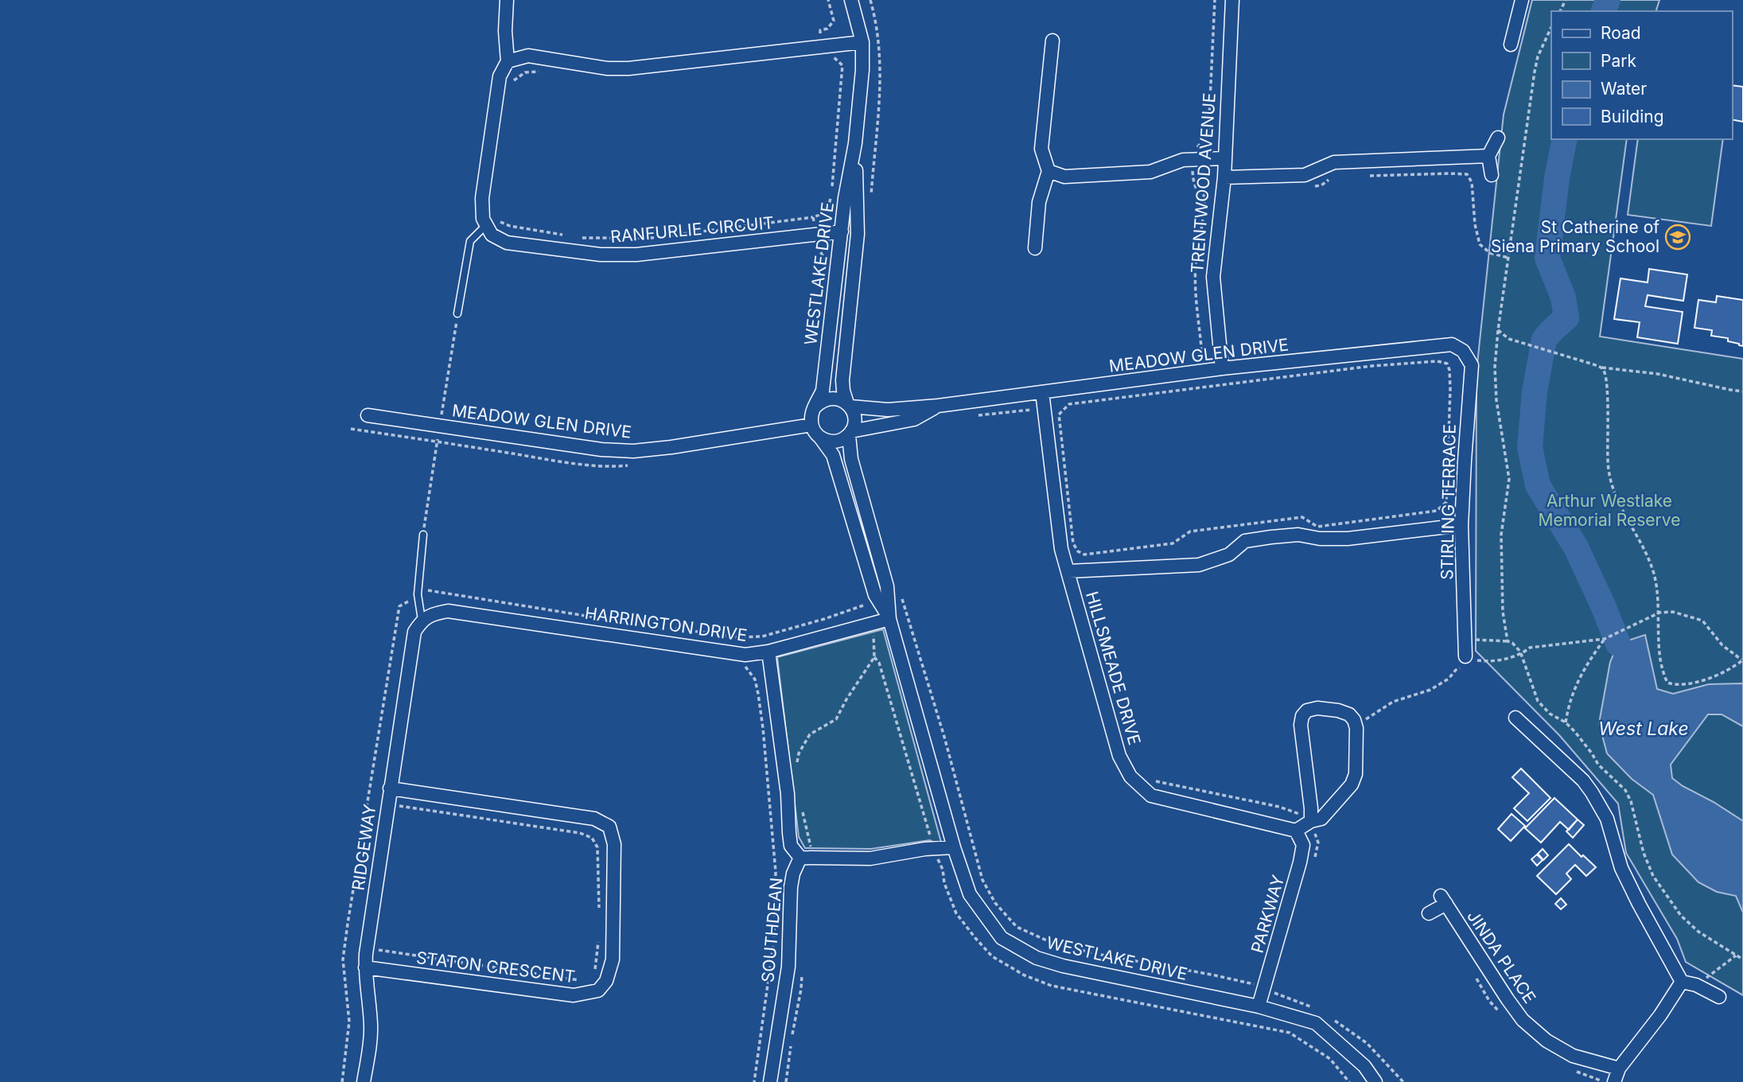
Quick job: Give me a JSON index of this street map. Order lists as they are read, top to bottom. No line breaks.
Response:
{"streets":{"street":["TRENTWOOD AVENUE","RANFURLIE CIRCUIT","WESTLAKE DRIVE","MEADOW GLEN DRIVE","STIRLING TERRACE","HARRINGTON DRIVE","HILLSMEADE DRIVE","RIDGEWAY","PARKWAY","SOUTHDEAN","JINDA PLACE","STATON CRESCENT"]},"crossings":[["TRENTWOOD AVENUE","MEADOW GLEN DRIVE"],["RANFURLIE CIRCUIT","WESTLAKE DRIVE"],["WESTLAKE DRIVE","MEADOW GLEN DRIVE"],["WESTLAKE DRIVE","HARRINGTON DRIVE"],["WESTLAKE DRIVE","PARKWAY"],["MEADOW GLEN DRIVE","STIRLING TERRACE"],["MEADOW GLEN DRIVE","HILLSMEADE DRIVE"],["HARRINGTON DRIVE","RIDGEWAY"],["HARRINGTON DRIVE","SOUTHDEAN"],["HILLSMEADE DRIVE","PARKWAY"],["RIDGEWAY","STATON CRESCENT"]],"water":["West Lake"],"parks":["Arthur Westlake Memorial Reserve"],"places":{"school or university":["St Catherine of Siena Primary School"]},"legend":["Road","Park","Water","Building"]}
